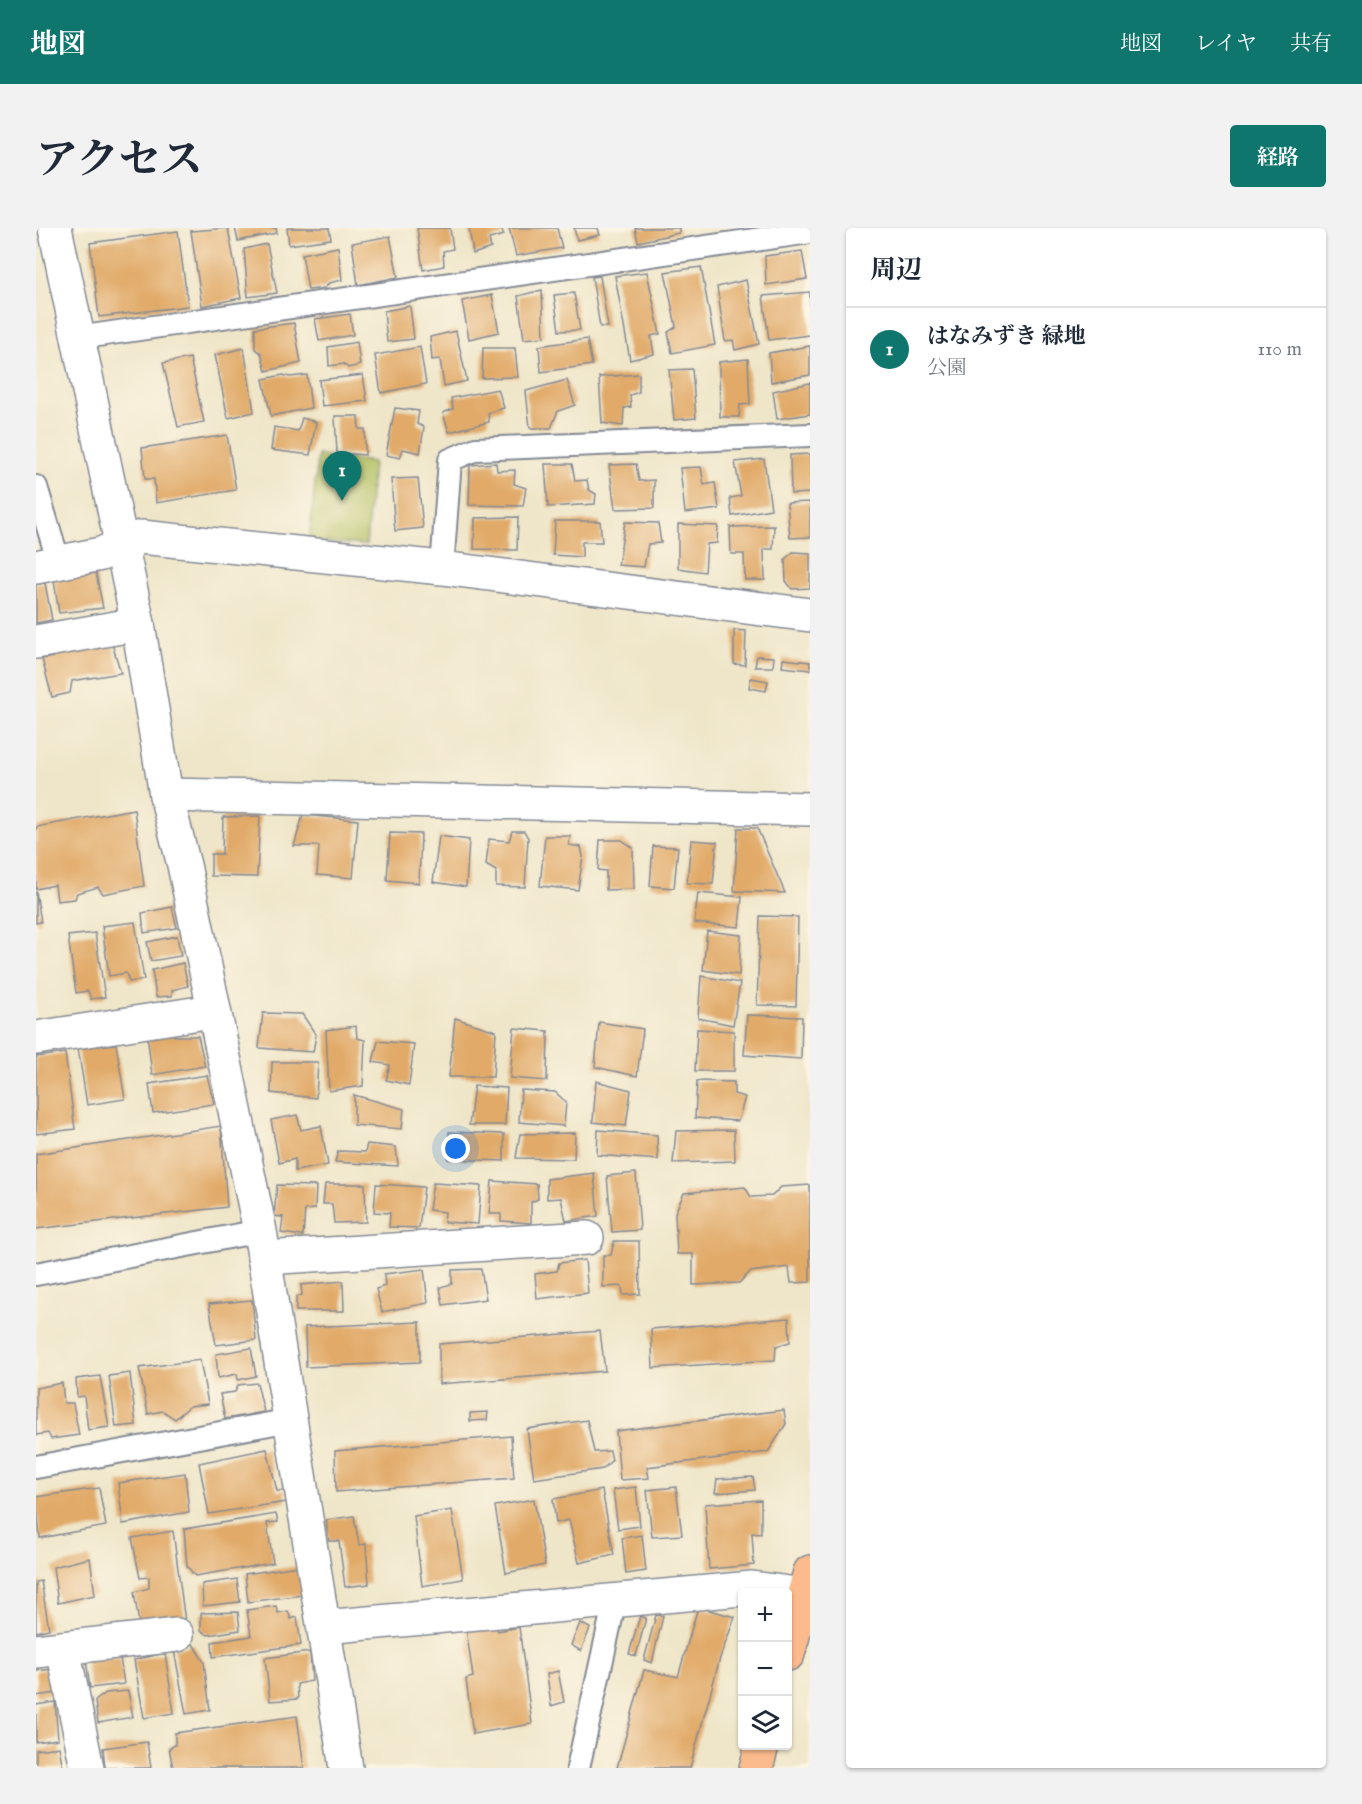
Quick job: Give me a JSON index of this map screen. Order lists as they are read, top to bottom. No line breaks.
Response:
{"page":{"header":"地図","nav":["地図","レイヤ","共有"],"title":"アクセス","buttons":"経路","heading":"周辺","list":[{"mark":"1","name":"はなみずき 緑地","note":"公園","value":"110 m"}],"pins":"1","map_buttons":["+","−"]}}
